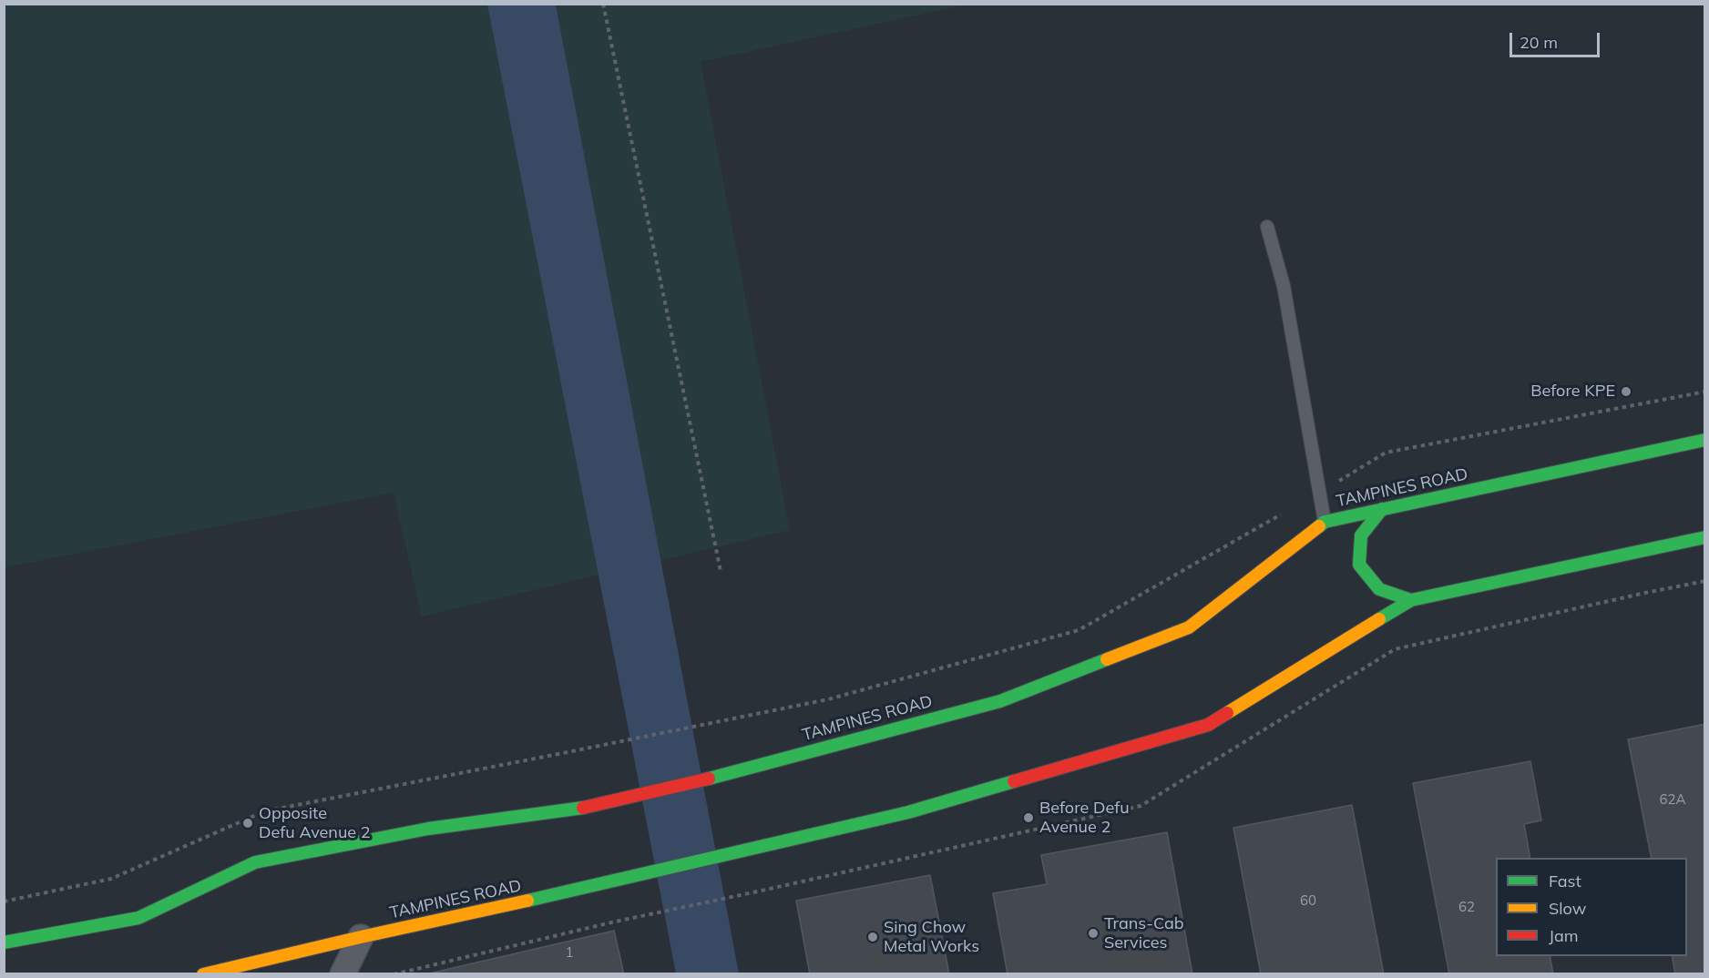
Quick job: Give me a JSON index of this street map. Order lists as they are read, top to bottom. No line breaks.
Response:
{"streets":{"main road":["TAMPINES ROAD"]},"places":["Before KPE","Before Defu Avenue 2","Opposite Defu Avenue 2","Trans-Cab Services","Sing Chow Metal Works"],"house_numbers":["62A","60","62","1"],"legend":["Fast","Slow","Jam"],"scale_bar":"20 m"}
